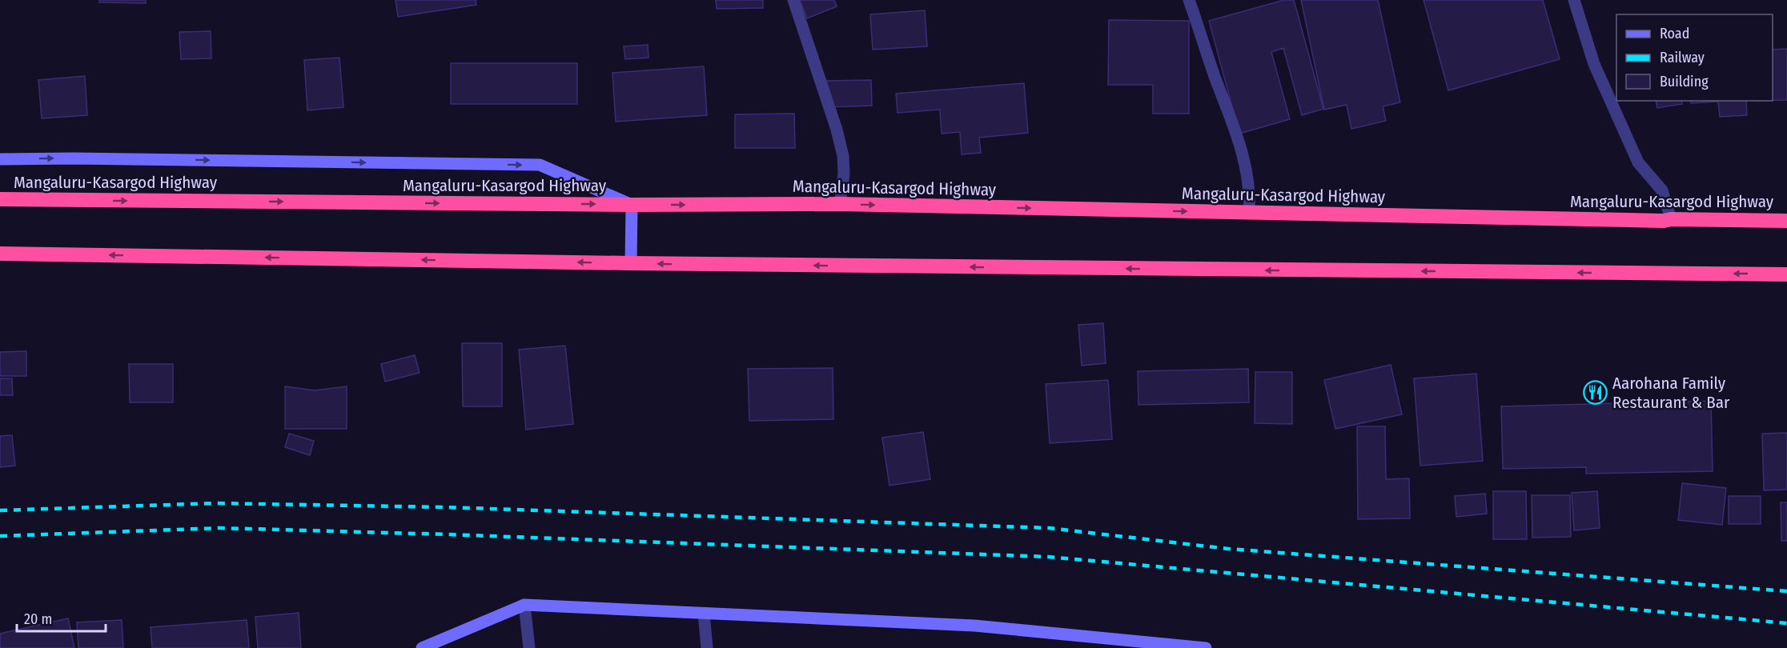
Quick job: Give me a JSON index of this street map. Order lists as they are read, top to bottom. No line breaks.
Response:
{"streets":{"highway":["Mangaluru-Kasargod Highway"]},"places":{"restaurant":["Aarohana Family Restaurant & Bar"]},"legend":["Road","Railway","Building"],"scale_bar":"20 m"}
